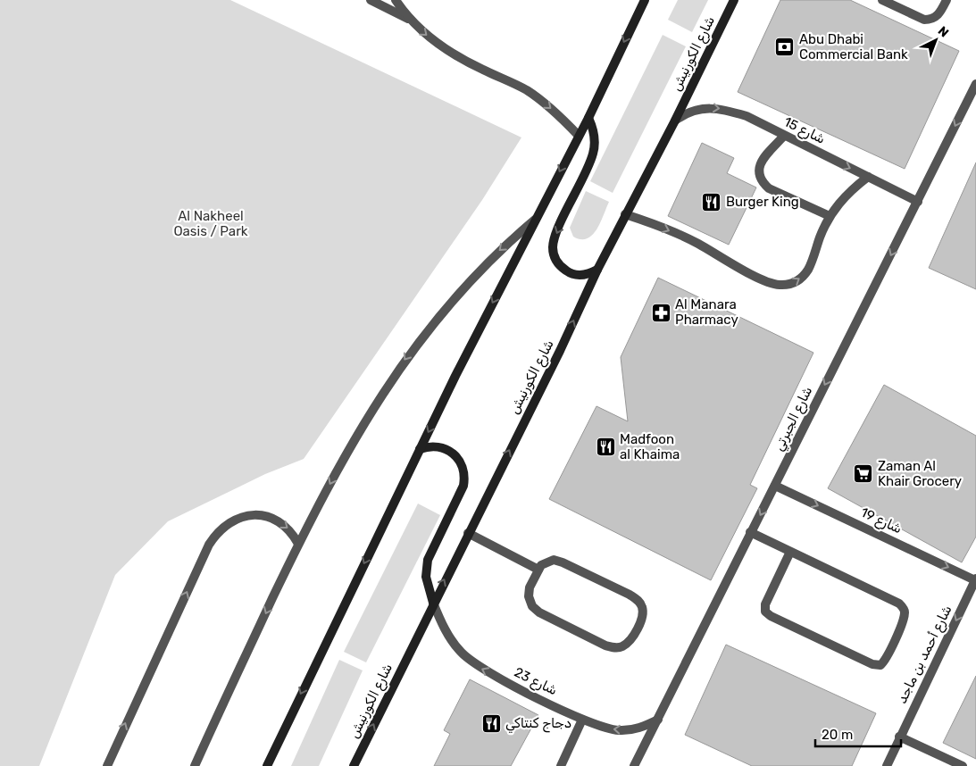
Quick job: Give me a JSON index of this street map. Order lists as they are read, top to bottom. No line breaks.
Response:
{"streets":{"main road":["شارع الكورنيش"],"street":["شارع 15","شارع الجبرتي","شارع 19","شارع أحمد بن ماجد","شارع 23"]},"crossings":[["شارع الكورنيش","شارع 15"],["شارع الكورنيش","شارع 23"],["شارع 15","شارع الجبرتي"],["شارع الجبرتي","شارع 19"],["شارع الجبرتي","شارع 23"],["شارع 19","شارع أحمد بن ماجد"]],"one_way":["شارع 15","شارع الجبرتي","شارع 19","شارع أحمد بن ماجد","شارع 23"],"parks":["Al Nakheel Oasis / Park"],"places":{"bank":["Abu Dhabi Commercial Bank"],"restaurant":["Burger King","Madfoon al Khaima","دجاج كنتاكي"],"pharmacy":["Al Manara Pharmacy"],"supermarket":["Zaman Al Khair Grocery"]},"scale_bar":"20 m","north":"top right"}
